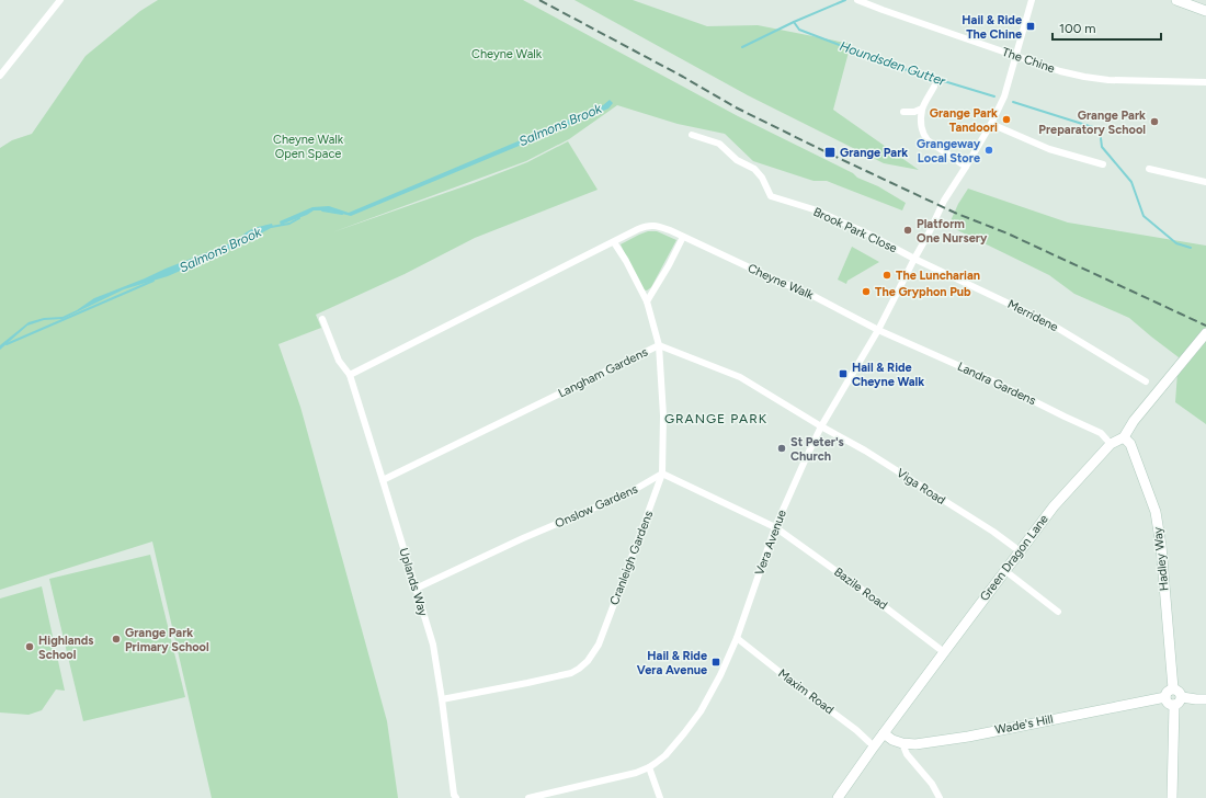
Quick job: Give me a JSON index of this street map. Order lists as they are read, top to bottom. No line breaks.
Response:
{"streets":{"street":["The Chine","Brook Park Close","Cheyne Walk","Merridene","Langham Gardens","Landra Gardens","Viga Road","Onslow Gardens","Vera Avenue","Cranleigh Gardens","Green Dragon Lane","Hadley Way","Uplands Way","Bazile Road","Maxim Road","Wade's Hill"]},"crossings":[["The Chine","Vera Avenue"],["Brook Park Close","Merridene"],["Brook Park Close","Vera Avenue"],["Cheyne Walk","Landra Gardens"],["Cheyne Walk","Vera Avenue"],["Cheyne Walk","Cranleigh Gardens"],["Cheyne Walk","Uplands Way"],["Merridene","Vera Avenue"],["Langham Gardens","Viga Road"],["Langham Gardens","Vera Avenue"],["Langham Gardens","Cranleigh Gardens"],["Langham Gardens","Uplands Way"],["Landra Gardens","Vera Avenue"],["Landra Gardens","Green Dragon Lane"],["Viga Road","Vera Avenue"],["Viga Road","Green Dragon Lane"],["Onslow Gardens","Cranleigh Gardens"],["Onslow Gardens","Uplands Way"],["Vera Avenue","Bazile Road"],["Vera Avenue","Maxim Road"],["Cranleigh Gardens","Uplands Way"],["Green Dragon Lane","Hadley Way"],["Green Dragon Lane","Bazile Road"],["Green Dragon Lane","Maxim Road"],["Green Dragon Lane","Wade's Hill"],["Hadley Way","Wade's Hill"]],"districts":["GRANGE PARK"],"water":["Houndsden Gutter","Salmons Brook"],"parks":["Cheyne Walk","Cheyne Walk Open Space"],"places":{"transit":["Hail & Ride The Chine","Grange Park","Hail & Ride Cheyne Walk","Hail & Ride Vera Avenue"],"other":["Grange Park Tandoori","Grange Park Preparatory School","Grangeway Local Store","Platform One Nursery","The Luncharian","The Gryphon Pub","St Peter's Church","Grange Park Primary School","Highlands School"]},"scale_bar":"100 m"}
